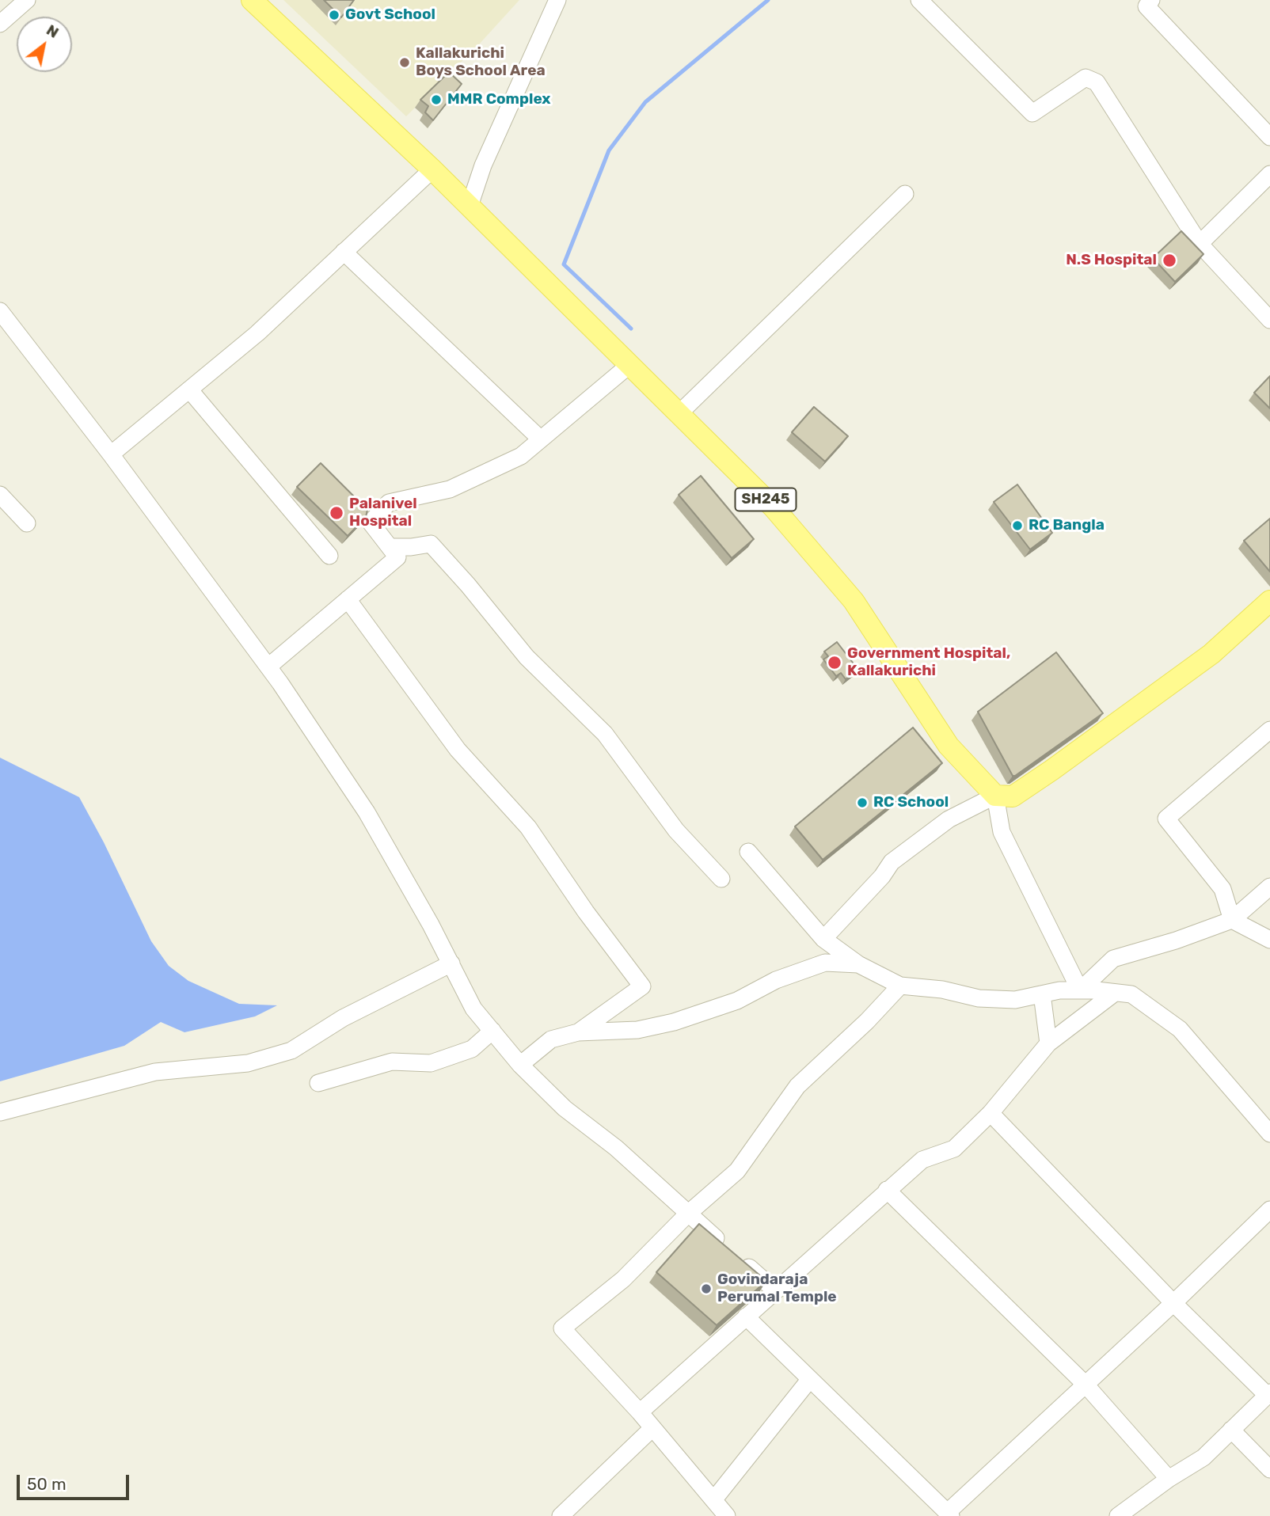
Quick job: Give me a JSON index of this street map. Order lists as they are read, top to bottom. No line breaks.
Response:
{"streets":{"main road":["SH245"]},"places":["Govt School","Kallakurichi Boys School Area","MMR Complex","N.S Hospital","Palanivel Hospital","RC Bangla","Government Hospital, Kallakurichi","RC School","Govindaraja Perumal Temple"],"scale_bar":"50 m","north":"top right"}
